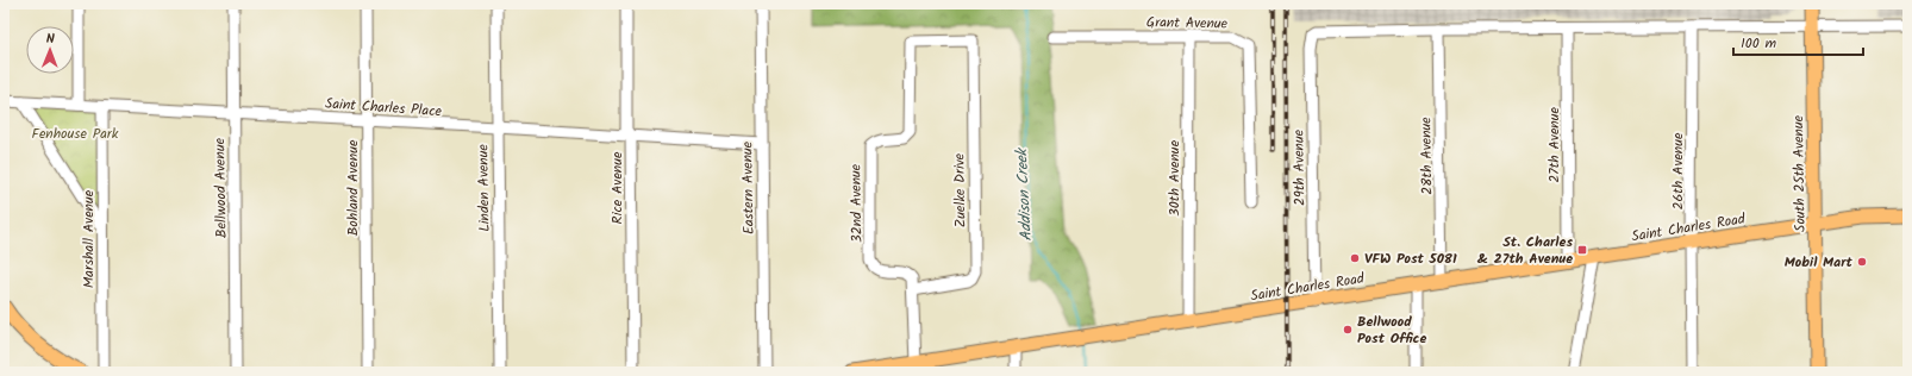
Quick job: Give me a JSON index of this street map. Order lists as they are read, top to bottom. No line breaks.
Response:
{"streets":{"main road":["South 25th Avenue","Saint Charles Road"],"street":["Grant Avenue","Saint Charles Place","27th Avenue","28th Avenue","29th Avenue","26th Avenue","30th Avenue","Bellwood Avenue","Bohland Avenue","Linden Avenue","Rice Avenue","Eastern Avenue","Zuelke Drive","32nd Avenue","Marshall Avenue"]},"crossings":[["Grant Avenue","30th Avenue"],["Saint Charles Place","Bellwood Avenue"],["Saint Charles Place","Bohland Avenue"],["Saint Charles Place","Linden Avenue"],["Saint Charles Place","Rice Avenue"],["Saint Charles Place","Eastern Avenue"],["Saint Charles Place","Marshall Avenue"],["27th Avenue","Saint Charles Road"],["28th Avenue","29th Avenue"],["28th Avenue","Saint Charles Road"],["29th Avenue","Saint Charles Road"],["26th Avenue","Saint Charles Road"],["South 25th Avenue","Saint Charles Road"],["30th Avenue","Saint Charles Road"],["Zuelke Drive","32nd Avenue"],["32nd Avenue","Saint Charles Road"]],"water":["Addison Creek"],"parks":["Fenhouse Park"],"places":{"transit":["St. Charles & 27th Avenue"],"other":["VFW Post 5081","Mobil Mart","Bellwood Post Office"]},"scale_bar":"100 m","north":"top"}
